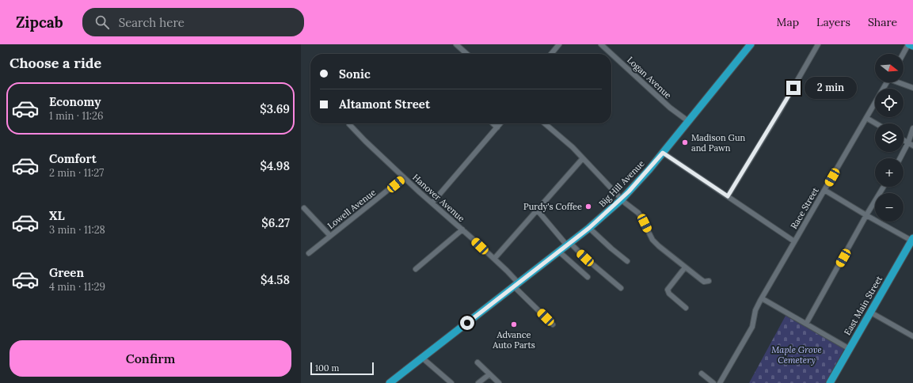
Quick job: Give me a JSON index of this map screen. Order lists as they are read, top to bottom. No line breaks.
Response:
{"streets":{"main road":["Big Hill Avenue","East Main Street"],"street":["Logan Avenue","Hanover Avenue","Race Street","Lowell Avenue"]},"crossings":[["Logan Avenue","Big Hill Avenue"],["Big Hill Avenue","Hanover Avenue"],["Hanover Avenue","Lowell Avenue"]],"parks":["Maple Grove Cemetery"],"places":["Madison Gun and Pawn","Purdy's Coffee","Advance Auto Parts"],"scale_bar":"100 m","north":"right","page":{"header":"Zipcab","search":"Search here","nav":["Map","Layers","Share"],"heading":"Choose a ride","map_buttons":["+","−"],"banner":["Sonic","Altamont Street"],"bubble":"2 min","list":[{"name":"Economy","note":"1 min · 11:26","value":"$3.69"},{"name":"Comfort","note":"2 min · 11:27","value":"$4.98"},{"name":"XL","note":"3 min · 11:28","value":"$6.27"},{"name":"Green","note":"4 min · 11:29","value":"$4.58"}],"buttons":"Confirm","scale":"100 m"}}
